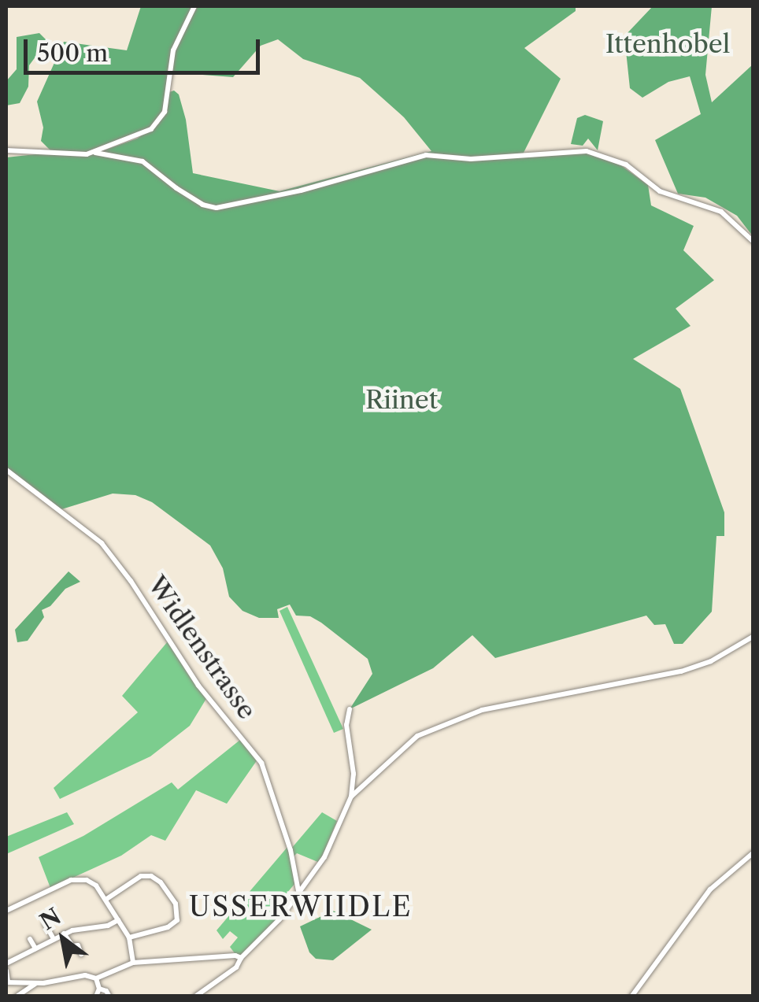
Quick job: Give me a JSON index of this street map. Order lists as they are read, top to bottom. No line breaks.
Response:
{"streets":{"street":["Widlenstrasse"]},"districts":["USSERWIIDLE"],"parks":["Ittenhobel","Riinet"],"scale_bar":"500 m","north":"top left"}
